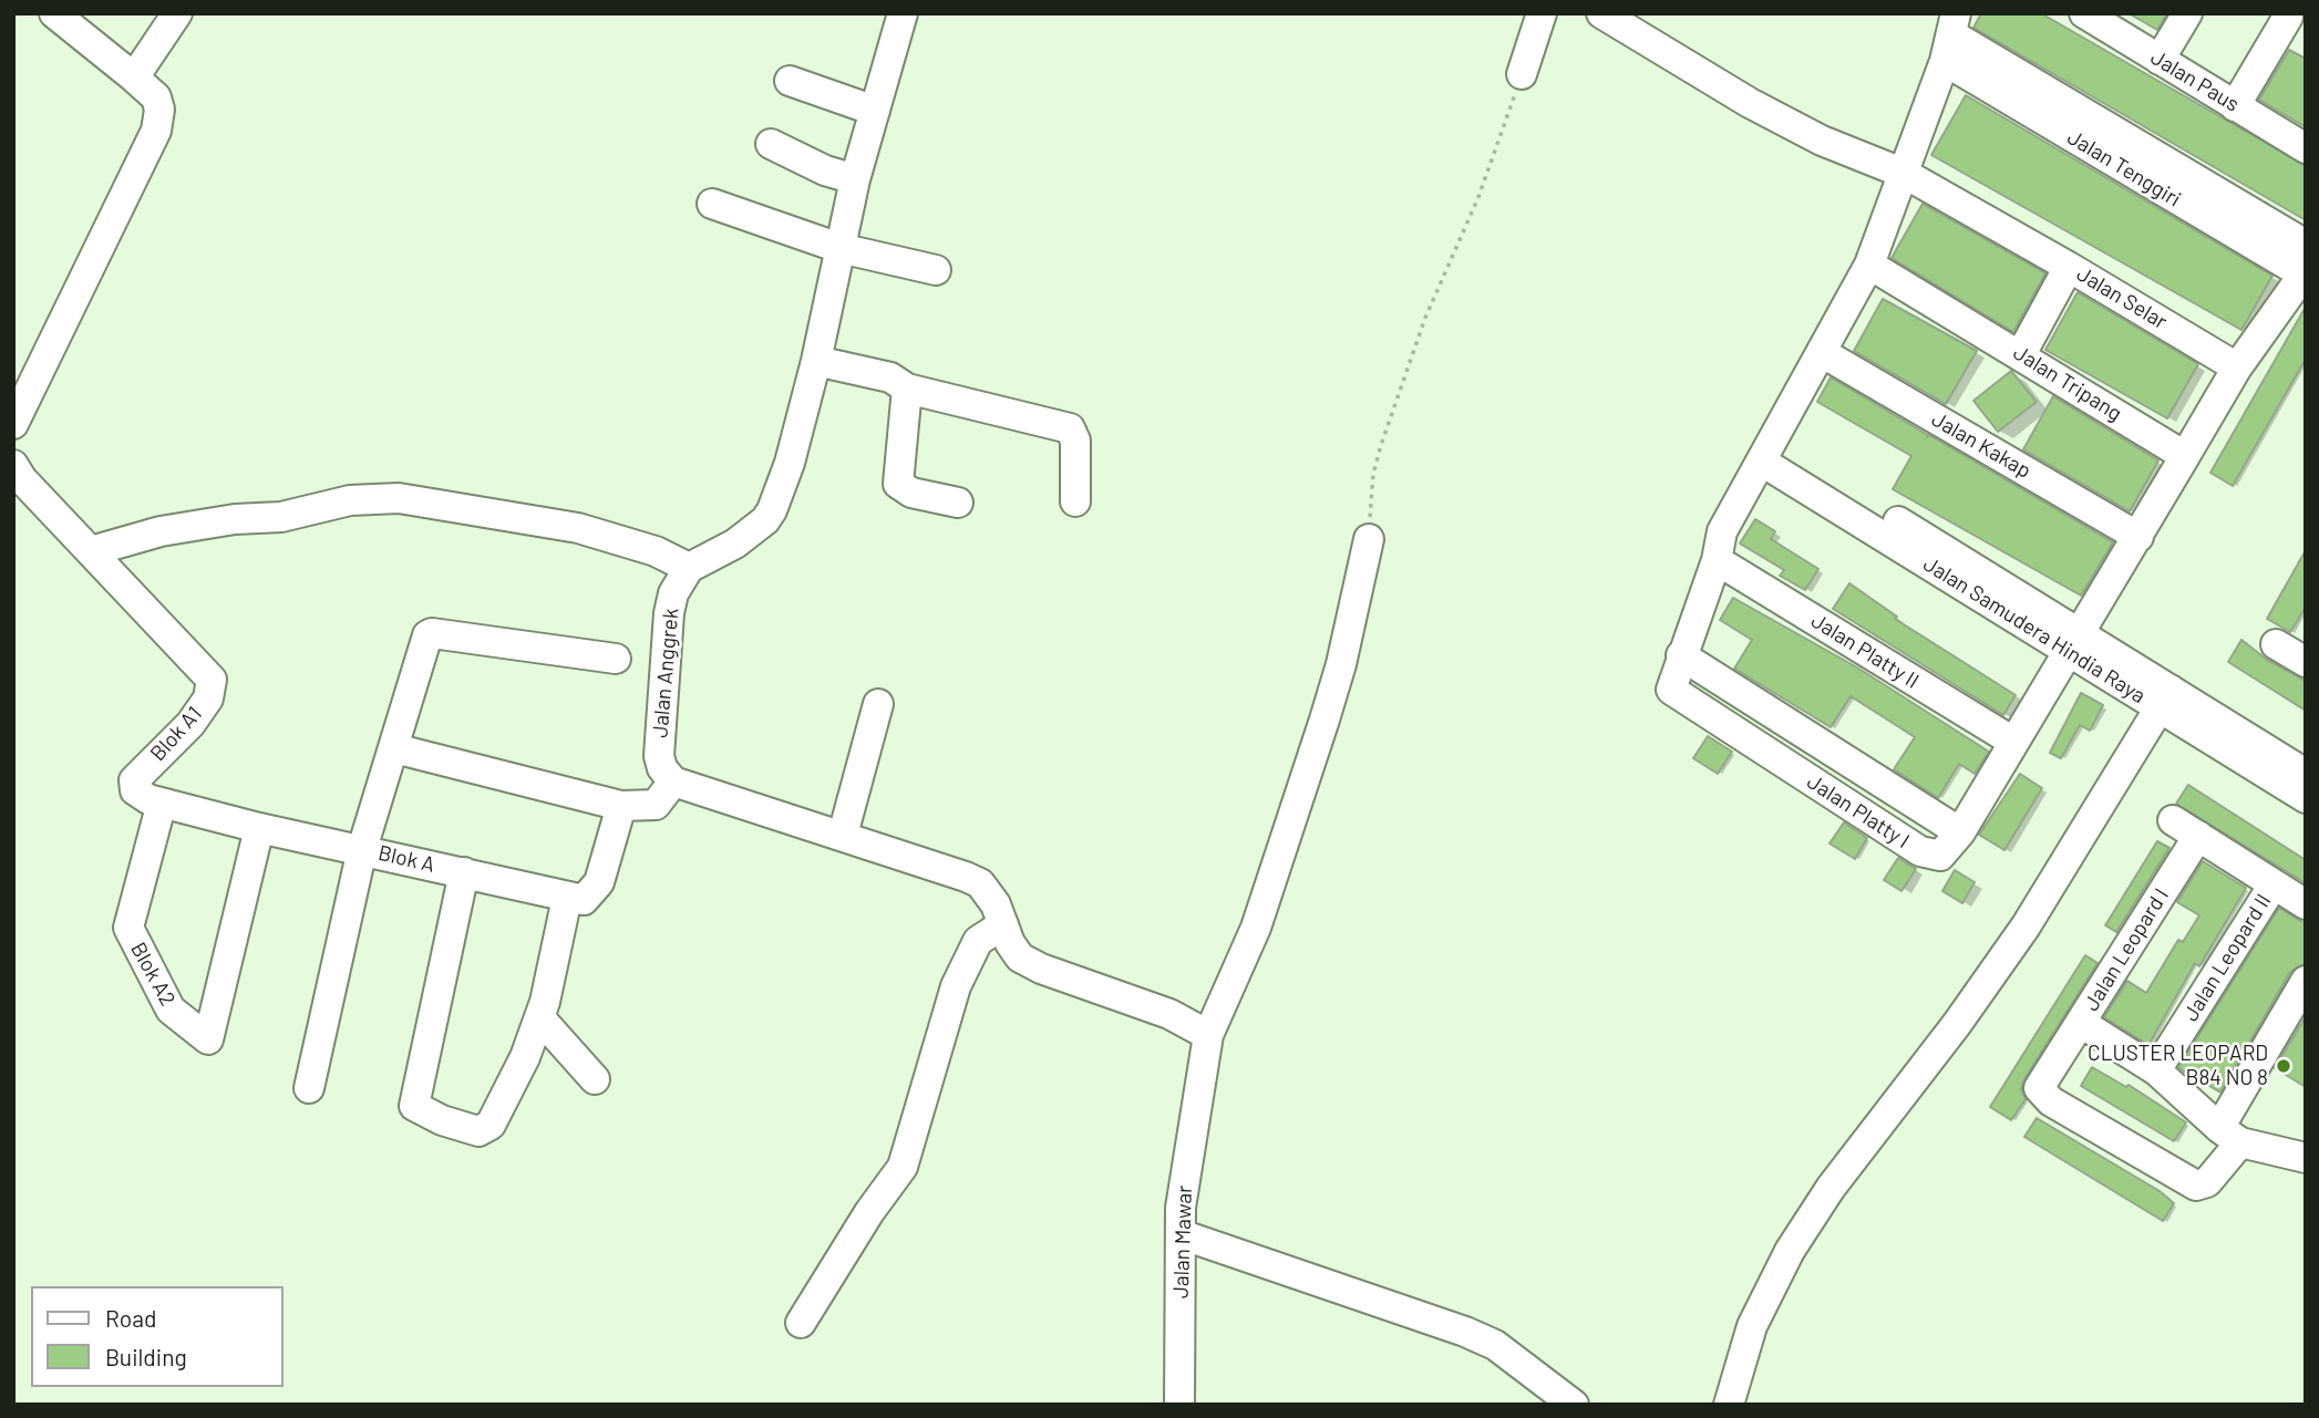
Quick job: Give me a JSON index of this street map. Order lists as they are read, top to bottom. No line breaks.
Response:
{"streets":{"street":["Jalan Paus","Jalan Tenggiri","Jalan Selar","Jalan Tripang","Jalan Kakap","Jalan Samudera Hindia Raya","Jalan Platty II","Jalan Anggrek","Blok A1","Jalan Platty I","Blok A","Jalan Leopard I","Jalan Leopard II","Blok A2","Jalan Mawar"]},"crossings":[["Jalan Tenggiri","Jalan Platty I"],["Jalan Selar","Jalan Platty I"],["Jalan Tripang","Jalan Platty I"],["Jalan Kakap","Jalan Platty I"],["Jalan Samudera Hindia Raya","Jalan Platty I"],["Jalan Platty II","Jalan Platty I"],["Blok A1","Blok A"],["Blok A","Blok A2"]],"places":["CLUSTER LEOPARD B84 NO 8"],"legend":["Road","Building"]}
